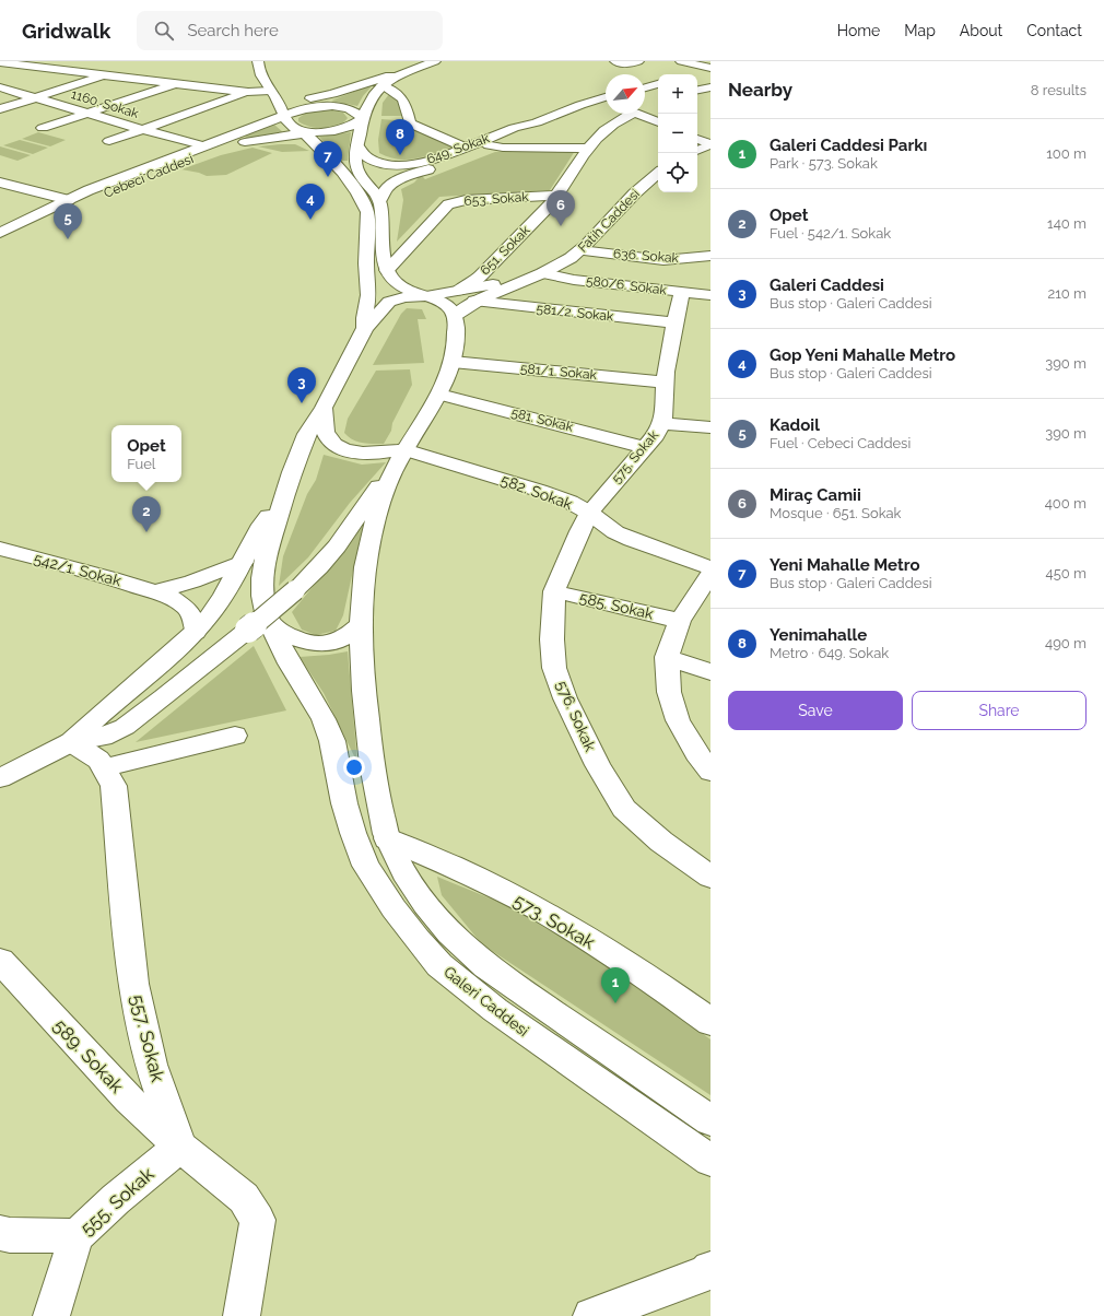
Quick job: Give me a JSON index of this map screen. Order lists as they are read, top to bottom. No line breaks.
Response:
{"streets":{"street":["1160. Sokak","649. Sokak","Cebeci Caddesi","653. Sokak","Fatih Caddesi","651. Sokak","636. Sokak","580/6. Sokak","581/2. Sokak","581/1. Sokak","581. Sokak","575. Sokak","582. Sokak","542/1. Sokak","585. Sokak","576. Sokak","573. Sokak","Galeri Caddesi","557. Sokak","589. Sokak","555. Sokak"]},"crossings":[["1160. Sokak","Cebeci Caddesi"],["Cebeci Caddesi","Galeri Caddesi"],["653. Sokak","651. Sokak"],["Fatih Caddesi","651. Sokak"],["Fatih Caddesi","636. Sokak"],["Fatih Caddesi","580/6. Sokak"],["Fatih Caddesi","581/2. Sokak"],["Fatih Caddesi","Galeri Caddesi"],["580/6. Sokak","575. Sokak"],["581/2. Sokak","575. Sokak"],["581/1. Sokak","575. Sokak"],["581/1. Sokak","Galeri Caddesi"],["581. Sokak","575. Sokak"],["581. Sokak","Galeri Caddesi"],["575. Sokak","582. Sokak"],["575. Sokak","576. Sokak"],["582. Sokak","576. Sokak"],["582. Sokak","Galeri Caddesi"],["585. Sokak","576. Sokak"],["573. Sokak","Galeri Caddesi"],["557. Sokak","589. Sokak"],["557. Sokak","555. Sokak"],["589. Sokak","555. Sokak"]],"north":"top right","page":{"header":"Gridwalk","search":"Search here","nav":["Home","Map","About","Contact"],"heading":["Nearby","8 results"],"map_buttons":["+","−"],"list":[{"mark":"1","name":"Galeri Caddesi Parkı","note":"Park · 573. Sokak","value":"100 m"},{"mark":"2","name":"Opet","note":"Fuel · 542/1. Sokak","value":"140 m"},{"mark":"3","name":"Galeri Caddesi","note":"Bus stop · Galeri Caddesi","value":"210 m"},{"mark":"4","name":"Gop Yeni Mahalle Metro","note":"Bus stop · Galeri Caddesi","value":"390 m"},{"mark":"5","name":"Kadoil","note":"Fuel · Cebeci Caddesi","value":"390 m"},{"mark":"6","name":"Miraç Camii","note":"Mosque · 651. Sokak","value":"400 m"},{"mark":"7","name":"Yeni Mahalle Metro","note":"Bus stop · Galeri Caddesi","value":"450 m"},{"mark":"8","name":"Yenimahalle","note":"Metro · 649. Sokak","value":"490 m"}],"pins":["8","7","4","6","5","3","2","1"],"popup":["Opet","Fuel"],"buttons":["Save","Share"]}}
